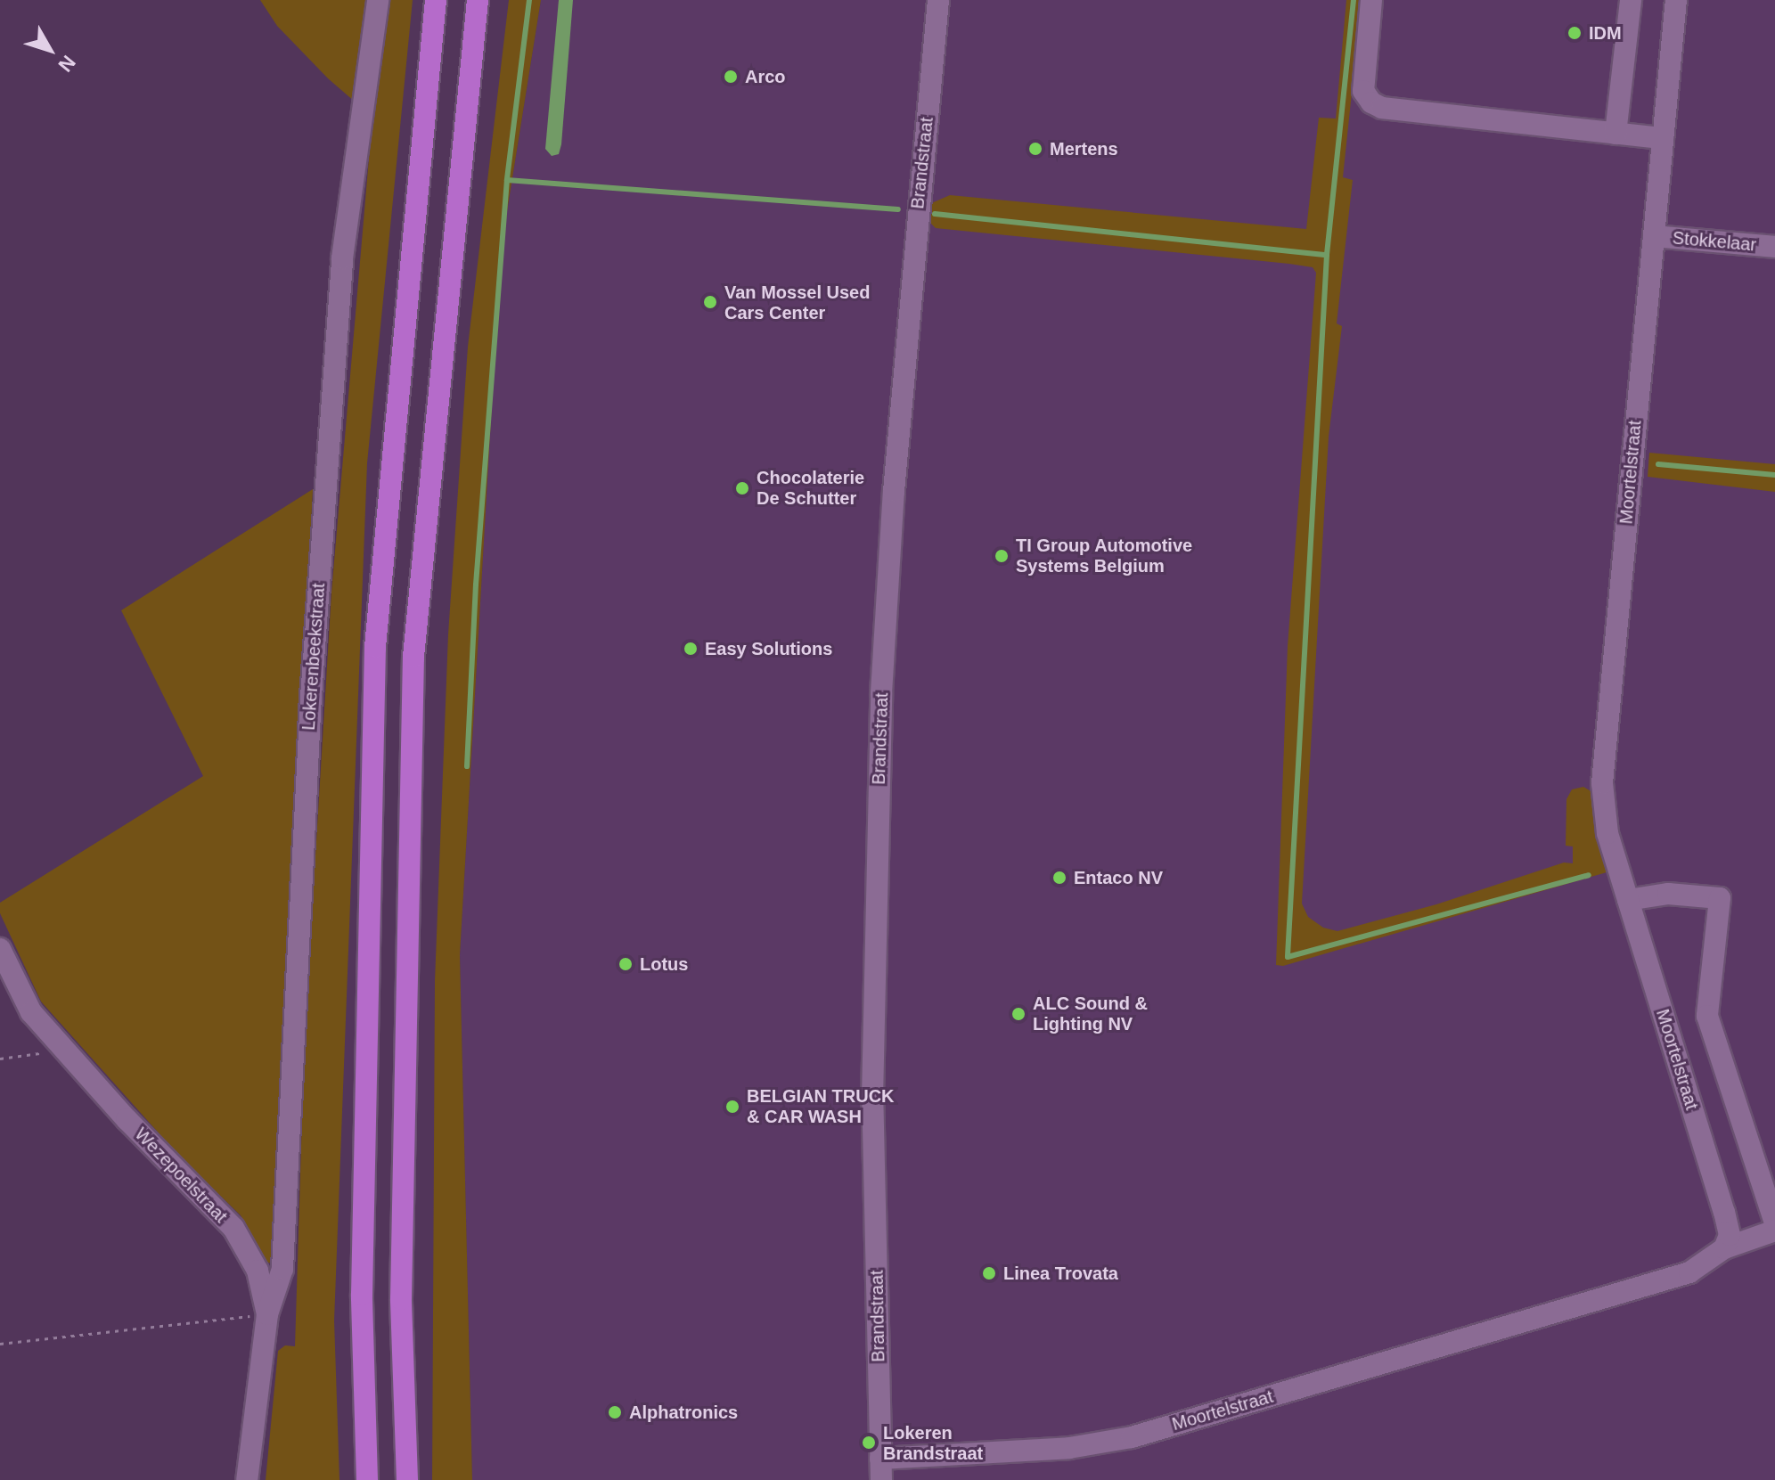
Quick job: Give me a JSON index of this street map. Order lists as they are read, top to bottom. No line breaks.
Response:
{"streets":{"street":["Brandstraat","Stokkelaar","Moortelstraat","Lokerenbeekstraat","Wezepoelstraat"]},"crossings":[["Brandstraat","Moortelstraat"],["Stokkelaar","Moortelstraat"],["Lokerenbeekstraat","Wezepoelstraat"]],"places":["IDM","Arco","Mertens","Van Mossel Used Cars Center","Chocolaterie De Schutter","TI Group Automotive Systems Belgium","Easy Solutions","Entaco NV","Lotus","ALC Sound & Lighting NV","BELGIAN TRUCK & CAR WASH","Linea Trovata","Alphatronics","Lokeren Brandstraat"],"north":"bottom right"}
